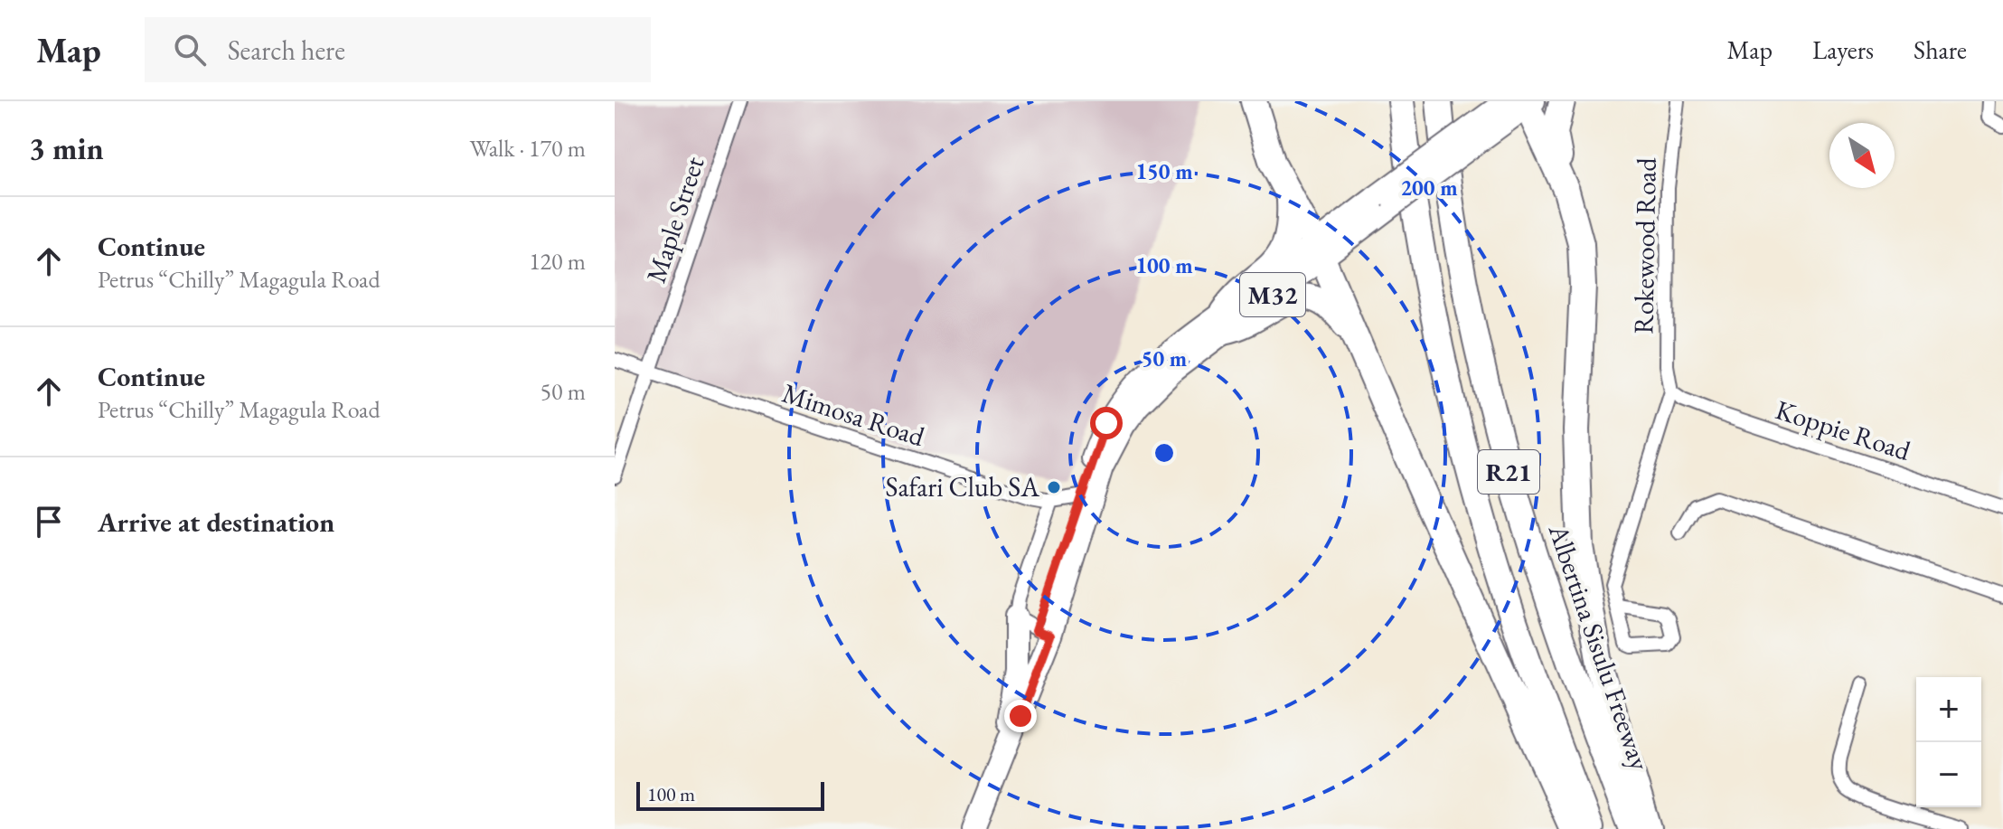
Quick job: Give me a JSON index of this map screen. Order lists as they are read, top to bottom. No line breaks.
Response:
{"streets":{"highway":["R21","Albertina Sisulu Freeway"],"main road":["M32"],"street":["Maple Street","Rokewood Road","Mimosa Road","Koppie Road"]},"crossings":[["Maple Street","Mimosa Road"],["Rokewood Road","Koppie Road"],["M32","Mimosa Road"]],"places":["Safari Club SA"],"scale_bar":"100 m","north":"bottom right","page":{"header":"Map","search":"Search here","nav":["Map","Layers","Share"],"heading":["3 min","Walk · 170 m"],"list":[["Continue","Petrus “Chilly” Magagula Road","120 m"],["Continue","Petrus “Chilly” Magagula Road","50 m"],"Arrive at destination"],"map_buttons":["+","−"],"scale":"100 m"},"rings":["150 m","200 m","100 m","50 m"]}
